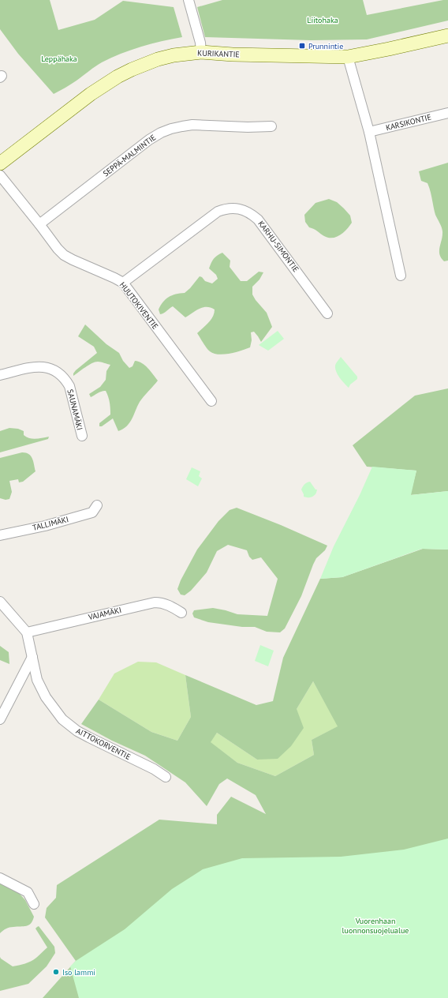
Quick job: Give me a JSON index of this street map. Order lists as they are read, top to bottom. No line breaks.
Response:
{"streets":{"main road":["KURIKANTIE"],"street":["KARSIKONTIE","SEPPÄ-MALMINTIE","KARHU-SIMONTIE","HUUTOKIVENTIE","SAUNAMÄKI","TALLIMÄKI","VAJAMÄKI","AITTOKORVENTIE"]},"crossings":[["SEPPÄ-MALMINTIE","HUUTOKIVENTIE"],["KARHU-SIMONTIE","HUUTOKIVENTIE"],["VAJAMÄKI","AITTOKORVENTIE"]],"parks":["Liitohaka","Leppähaka","Vuorenhaan luonnonsuojelualue"],"places":{"transit":["Prunnintie"],"other":["Iso lammi"]}}
